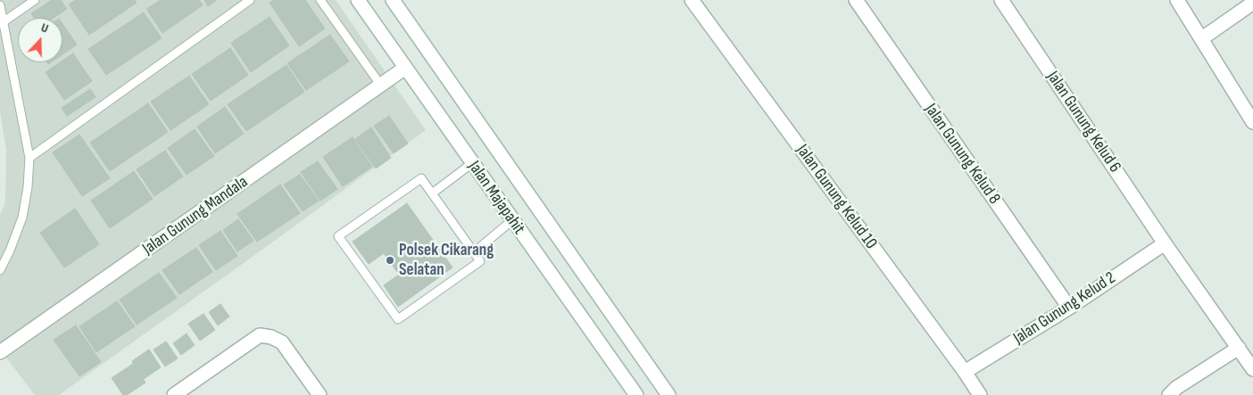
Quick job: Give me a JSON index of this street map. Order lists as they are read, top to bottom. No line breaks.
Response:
{"streets":{"street":["Jalan Gunung Kelud 6","Jalan Gunung Kelud 8","Jalan Gunung Kelud 10","Jalan Majapahit","Jalan Gunung Mandala","Jalan Gunung Kelud 2"]},"crossings":[["Jalan Gunung Kelud 6","Jalan Gunung Kelud 2"],["Jalan Gunung Kelud 8","Jalan Gunung Kelud 2"],["Jalan Gunung Kelud 10","Jalan Gunung Kelud 2"],["Jalan Majapahit","Jalan Gunung Mandala"]],"places":["Polsek Cikarang Selatan"],"north":"top"}
